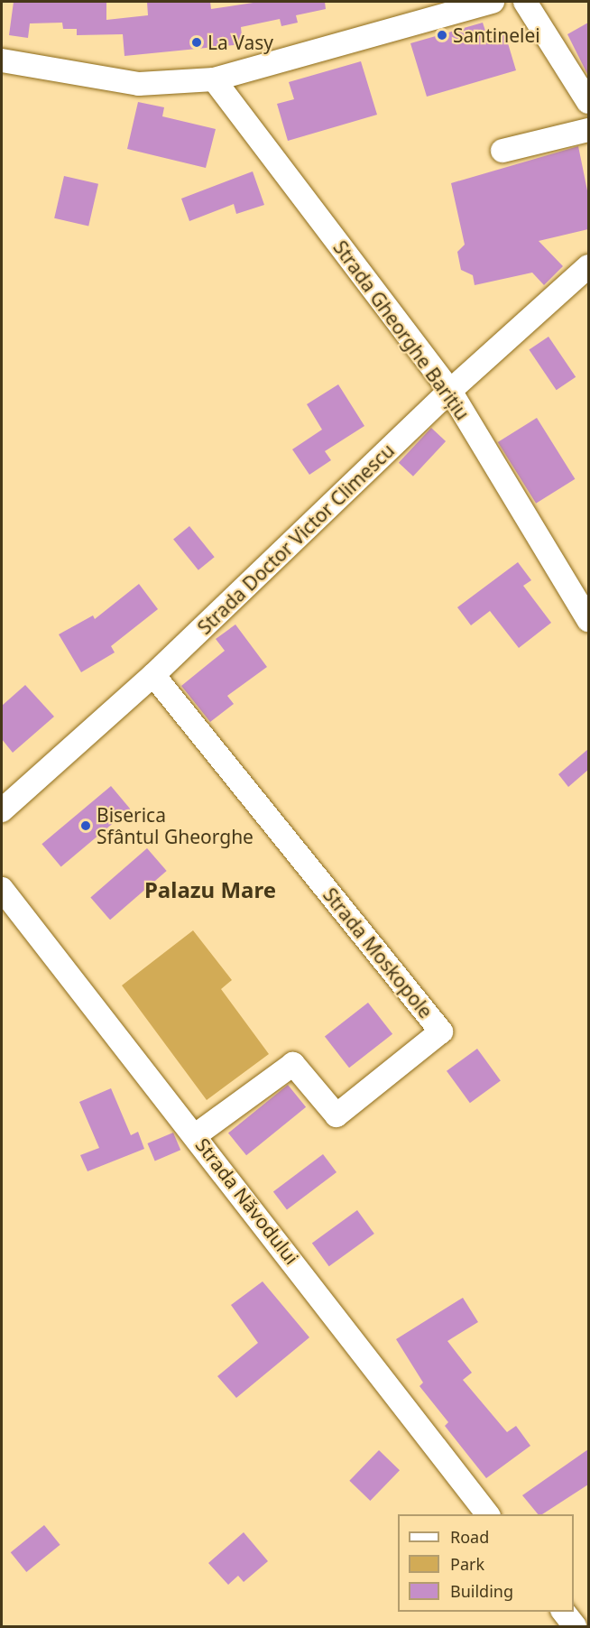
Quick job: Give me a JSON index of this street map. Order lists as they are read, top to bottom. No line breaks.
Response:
{"streets":{"street":["Strada Gheorghe Barițiu","Strada Doctor Victor Climescu","Strada Moskopole","Strada Năvodului"]},"crossings":[["Strada Gheorghe Barițiu","Strada Doctor Victor Climescu"],["Strada Doctor Victor Climescu","Strada Moskopole"],["Strada Moskopole","Strada Năvodului"]],"districts":["Palazu Mare"],"places":["Santinelei","La Vasy","Biserica Sfântul Gheorghe"],"legend":["Road","Park","Building"]}
